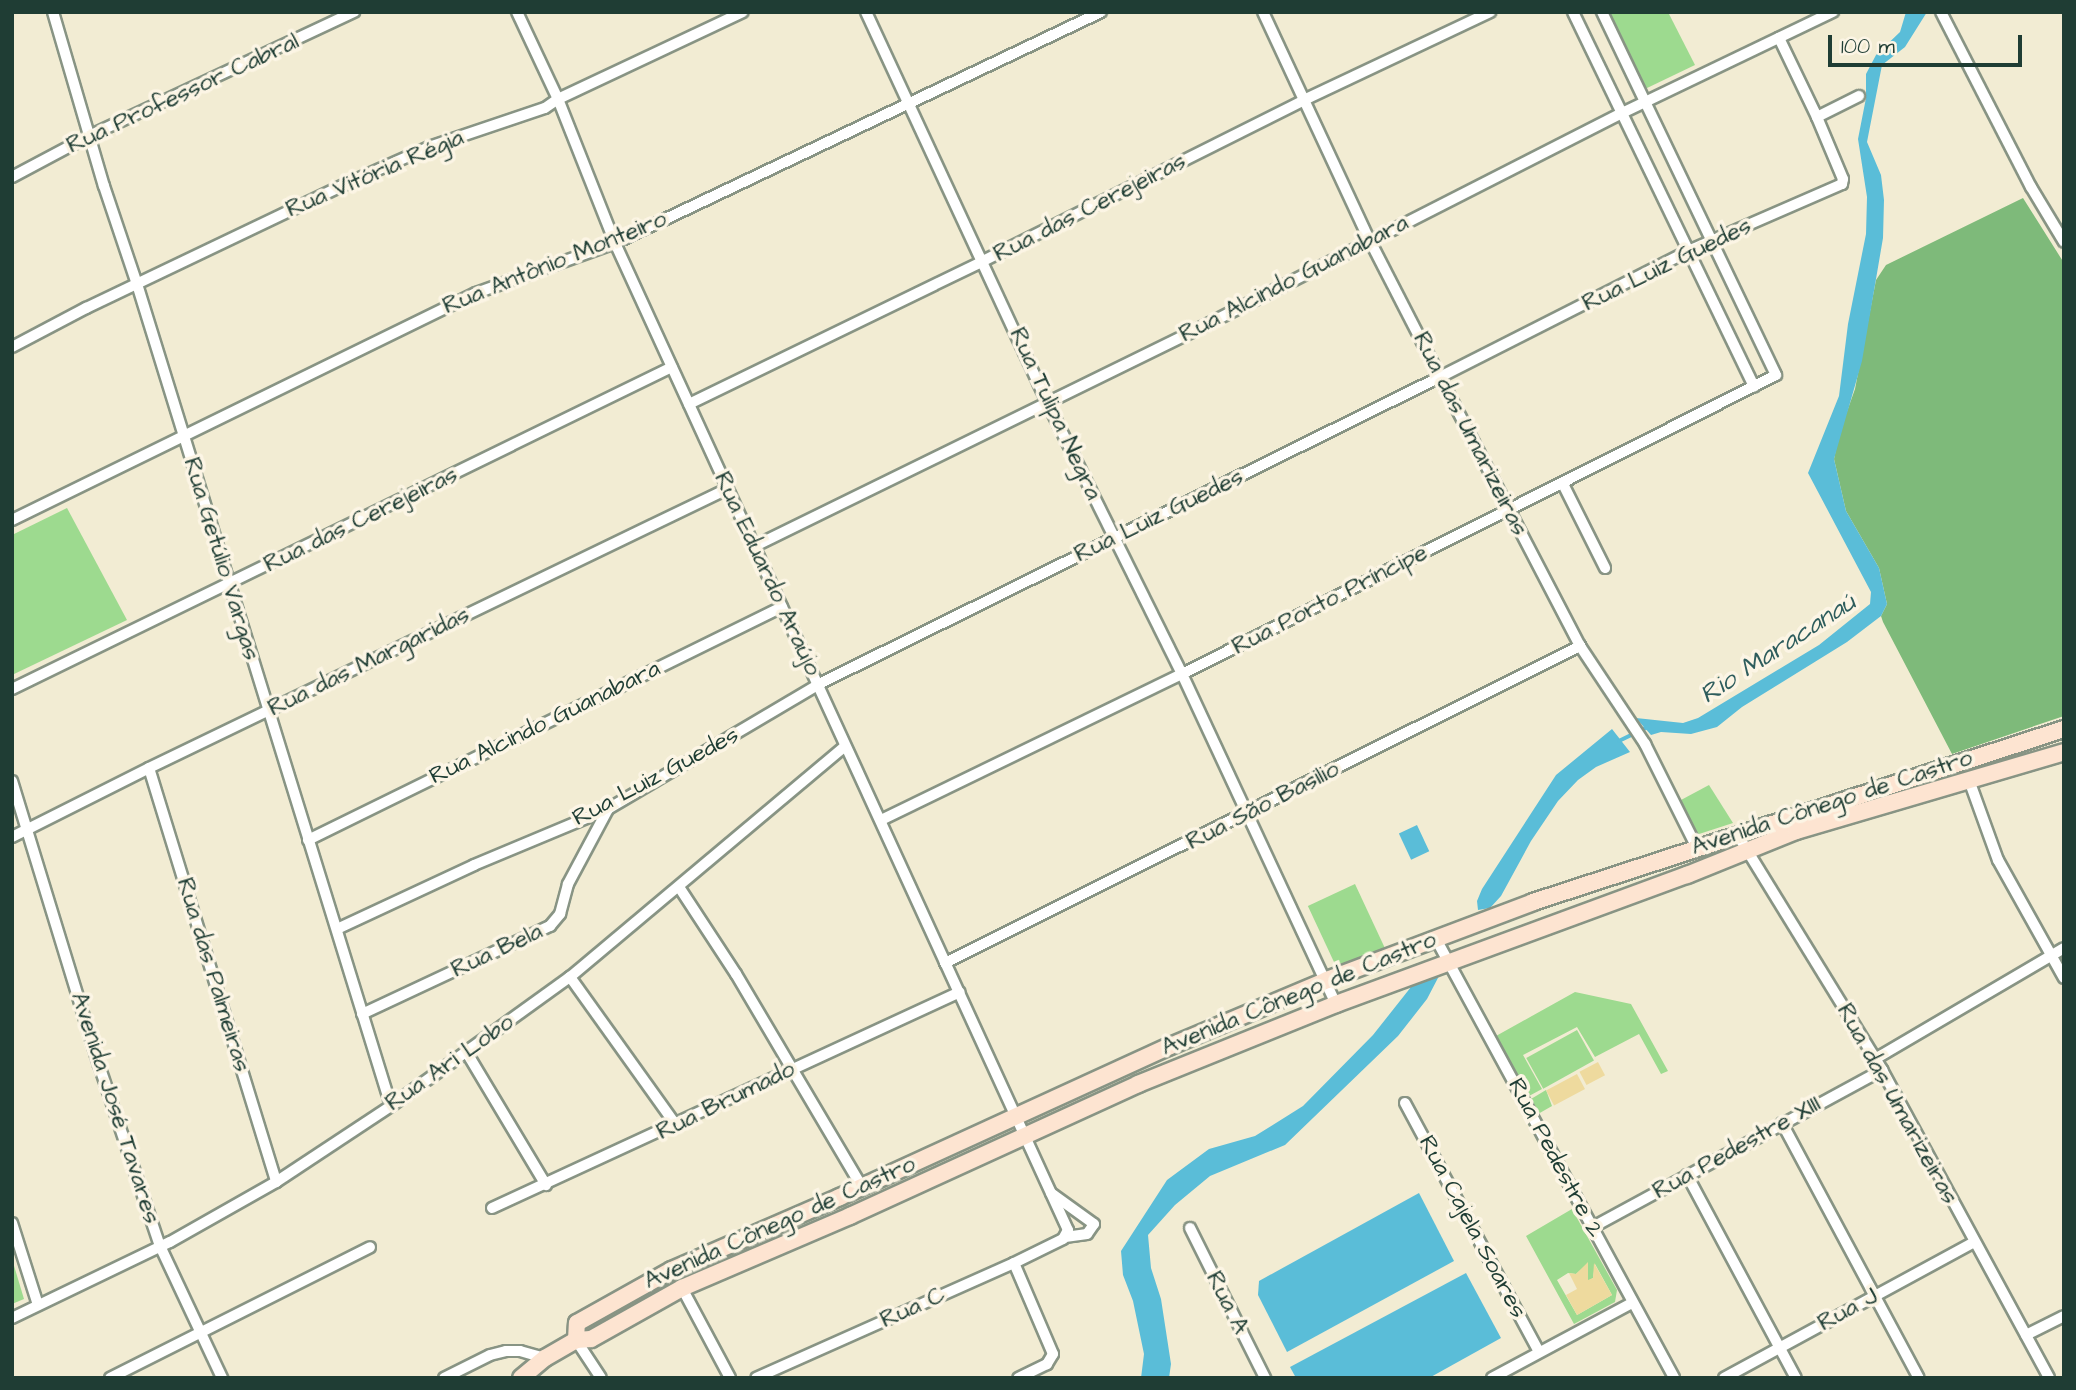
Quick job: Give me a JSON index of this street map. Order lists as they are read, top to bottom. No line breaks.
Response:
{"streets":{"main road":["Avenida Cônego de Castro"],"street":["Rua Professor Cabral","Rua Vitória Régia","Rua das Cerejeiras","Rua Antônio Monteiro","Rua Luiz Guedes","Rua Alcindo Guanabara","Rua Tulipa Negra","Rua das Umarizeiras","Rua Getúlio Vargas","Rua Eduardo Araújo","Rua Porto Príncipe","Rua das Margaridas","Rua São Basilio","Rua Bela","Rua das Palmeiras","Rua Ari Lobo","Rua Brumado","Avenida José Tavares","Rua Pedestre XIII","Rua Pedestre 2","Rua Cajela Soares","Rua A","Rua C","Rua J"]},"crossings":[["Rua Professor Cabral","Rua Getúlio Vargas"],["Rua Vitória Régia","Rua Getúlio Vargas"],["Rua Vitória Régia","Rua Eduardo Araújo"],["Rua das Cerejeiras","Rua Tulipa Negra"],["Rua das Cerejeiras","Rua das Umarizeiras"],["Rua das Cerejeiras","Rua Getúlio Vargas"],["Rua das Cerejeiras","Rua Eduardo Araújo"],["Rua Antônio Monteiro","Rua Tulipa Negra"],["Rua Antônio Monteiro","Rua Getúlio Vargas"],["Rua Antônio Monteiro","Rua Eduardo Araújo"],["Rua Luiz Guedes","Rua Alcindo Guanabara"],["Rua Luiz Guedes","Rua Tulipa Negra"],["Rua Luiz Guedes","Rua das Umarizeiras"],["Rua Luiz Guedes","Rua Getúlio Vargas"],["Rua Luiz Guedes","Rua Eduardo Araújo"],["Rua Luiz Guedes","Rua Porto Príncipe"],["Rua Luiz Guedes","Rua Bela"],["Rua Alcindo Guanabara","Rua Tulipa Negra"],["Rua Alcindo Guanabara","Rua das Umarizeiras"],["Rua Alcindo Guanabara","Rua Getúlio Vargas"],["Rua Alcindo Guanabara","Rua Eduardo Araújo"],["Rua Tulipa Negra","Rua Porto Príncipe"],["Rua Tulipa Negra","Avenida Cônego de Castro"],["Rua Tulipa Negra","Rua São Basilio"],["Rua das Umarizeiras","Rua Porto Príncipe"],["Rua das Umarizeiras","Avenida Cônego de Castro"],["Rua das Umarizeiras","Rua São Basilio"],["Rua das Umarizeiras","Rua Pedestre XIII"],["Rua das Umarizeiras","Rua J"],["Rua Getúlio Vargas","Rua das Margaridas"],["Rua Getúlio Vargas","Rua Bela"],["Rua Getúlio Vargas","Rua Ari Lobo"],["Rua Eduardo Araújo","Rua Porto Príncipe"],["Rua Eduardo Araújo","Rua das Margaridas"],["Rua Eduardo Araújo","Avenida Cônego de Castro"],["Rua Eduardo Araújo","Rua São Basilio"],["Rua Eduardo Araújo","Rua Ari Lobo"],["Rua Eduardo Araújo","Rua Brumado"],["Rua Eduardo Araújo","Rua C"],["Rua das Margaridas","Rua das Palmeiras"],["Rua das Margaridas","Avenida José Tavares"],["Avenida Cônego de Castro","Rua Pedestre 2"],["Rua das Palmeiras","Rua Ari Lobo"],["Rua Ari Lobo","Avenida José Tavares"],["Rua Pedestre XIII","Rua Pedestre 2"]],"water":["Rio Maracanaú"],"scale_bar":"100 m"}
